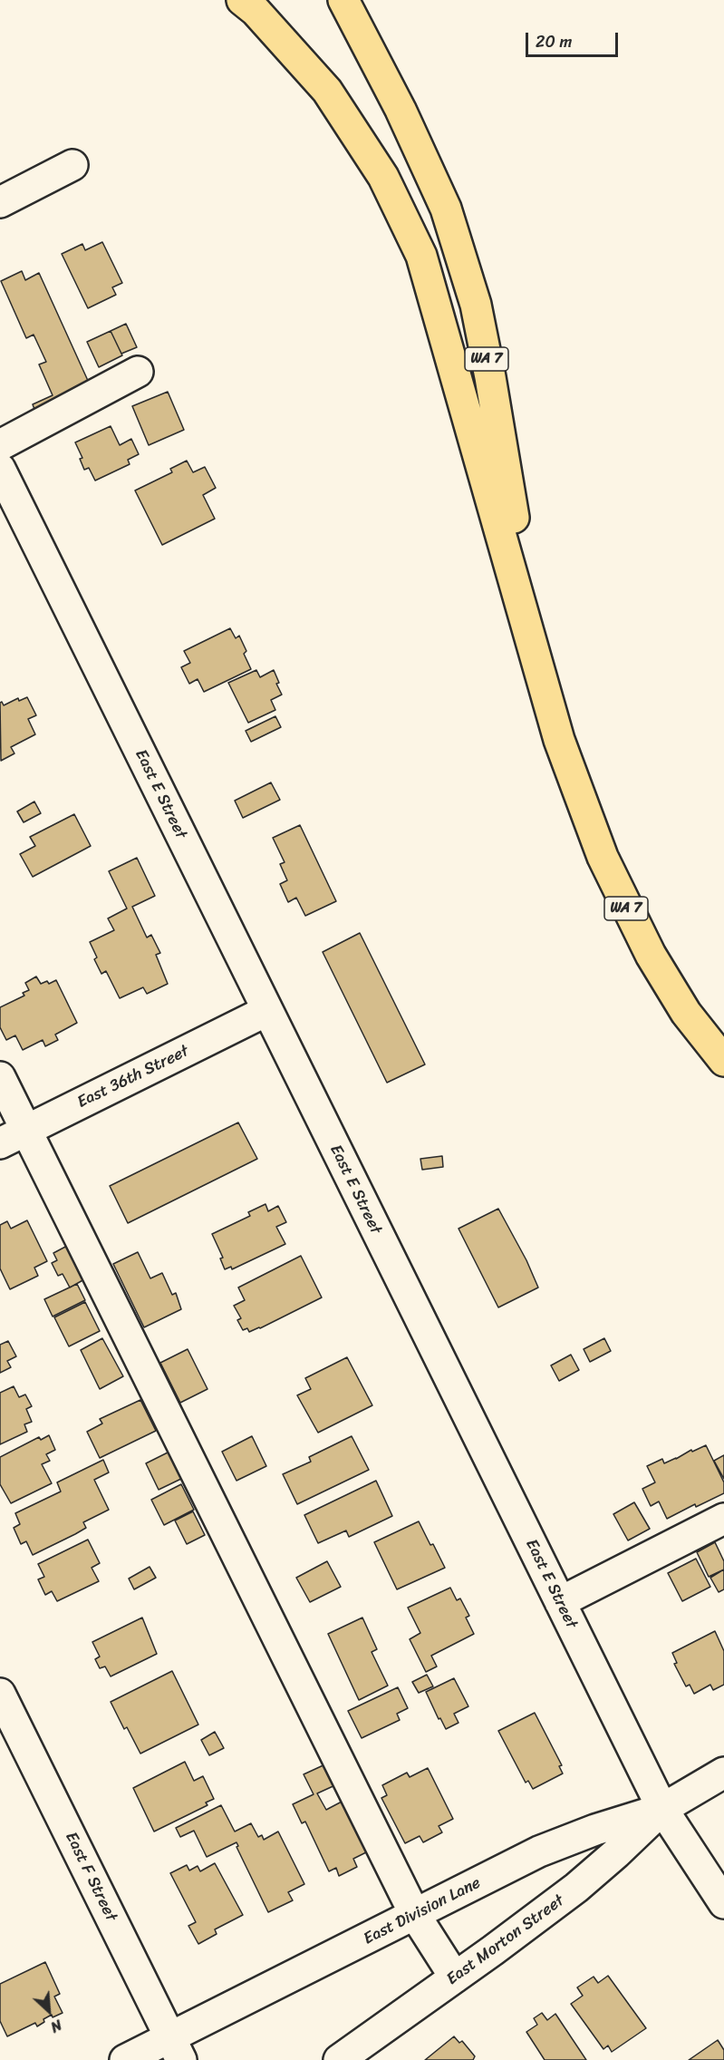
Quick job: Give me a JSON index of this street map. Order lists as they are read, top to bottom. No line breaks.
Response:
{"streets":{"highway":["WA 7"],"street":["East E Street","East 36th Street","East F Street","East Division Lane","East Morton Street"]},"crossings":[["East E Street","East 36th Street"],["East E Street","East Division Lane"],["East E Street","East Morton Street"],["East F Street","East Division Lane"],["East Division Lane","East Morton Street"]],"scale_bar":"20 m","north":"bottom right"}
